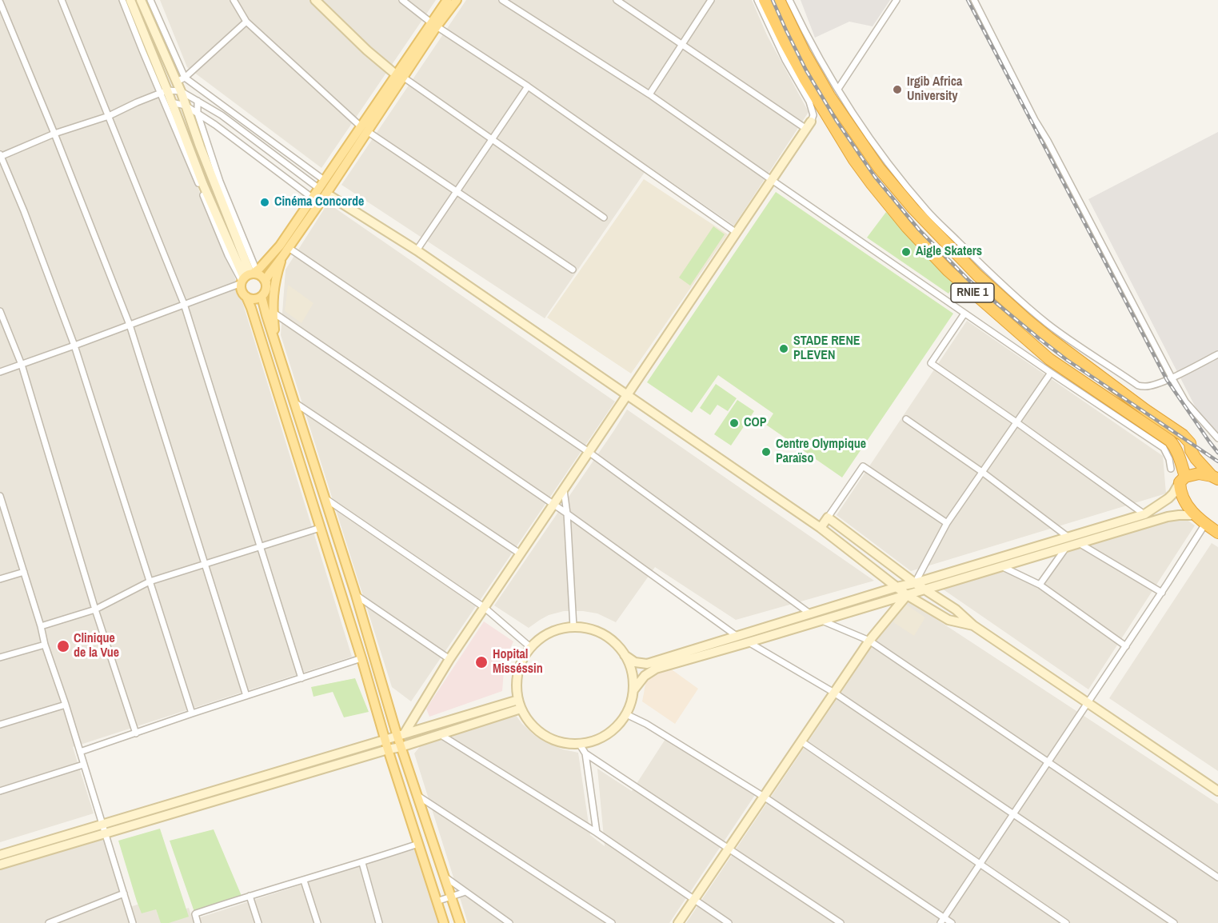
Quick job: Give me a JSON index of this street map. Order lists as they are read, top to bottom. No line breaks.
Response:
{"streets":{"highway":["RNIE 1"]},"places":["Irgib Africa University","Cinéma Concorde","Aigle Skaters","STADE RENE PLEVEN","COP","Centre Olympique Paraïso","Clinique de la Vue","Hopital Misséssin"]}
